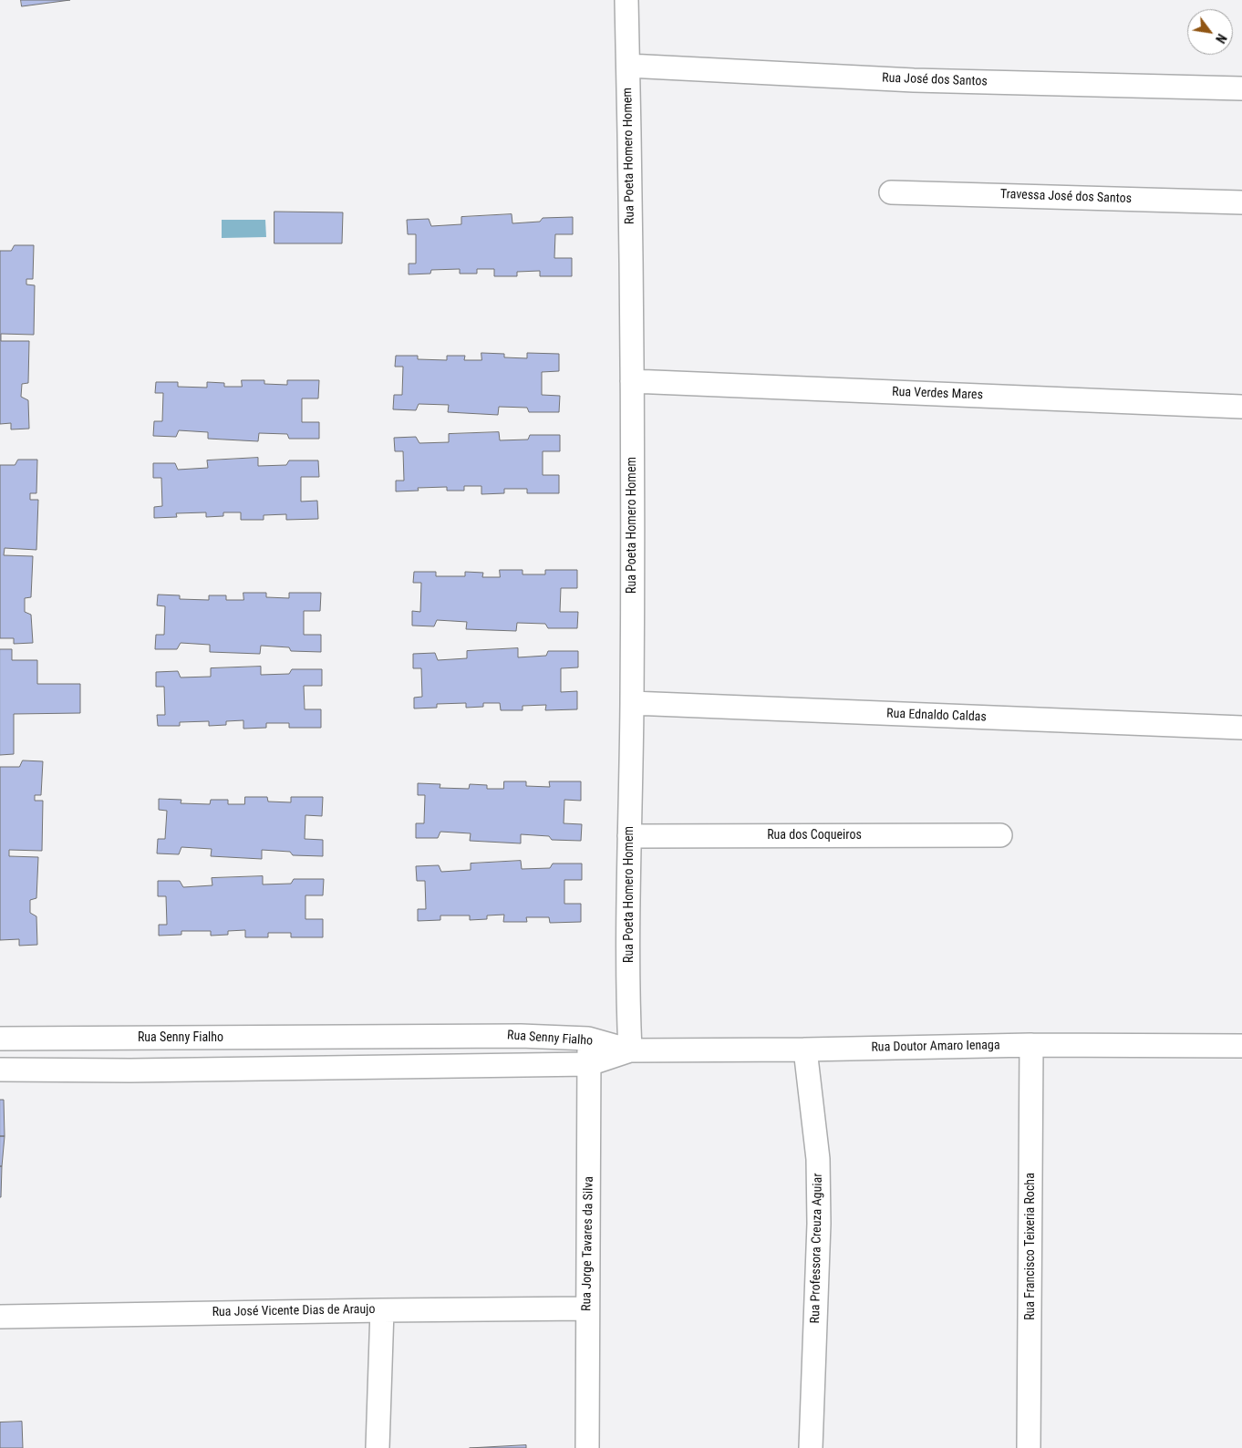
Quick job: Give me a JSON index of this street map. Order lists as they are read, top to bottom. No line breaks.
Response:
{"streets":{"street":["Rua José dos Santos","Rua Poeta Homero Homem","Travessa José dos Santos","Rua Verdes Mares","Rua Ednaldo Caldas","Rua dos Coqueiros","Rua Senny Fialho","Rua Doutor Amaro Ienaga","Rua Jorge Tavares da Silva","Rua Francisco Teixeria Rocha","Rua Professora Creuza Aguiar","Rua José Vicente Dias de Araujo"]},"crossings":[["Rua José dos Santos","Rua Poeta Homero Homem"],["Rua Poeta Homero Homem","Rua Verdes Mares"],["Rua Poeta Homero Homem","Rua Ednaldo Caldas"],["Rua Poeta Homero Homem","Rua dos Coqueiros"],["Rua Poeta Homero Homem","Rua Senny Fialho"],["Rua Poeta Homero Homem","Rua Doutor Amaro Ienaga"],["Rua Senny Fialho","Rua Doutor Amaro Ienaga"],["Rua Senny Fialho","Rua Jorge Tavares da Silva"],["Rua Doutor Amaro Ienaga","Rua Francisco Teixeria Rocha"],["Rua Doutor Amaro Ienaga","Rua Professora Creuza Aguiar"],["Rua Jorge Tavares da Silva","Rua José Vicente Dias de Araujo"]],"north":"bottom right"}
